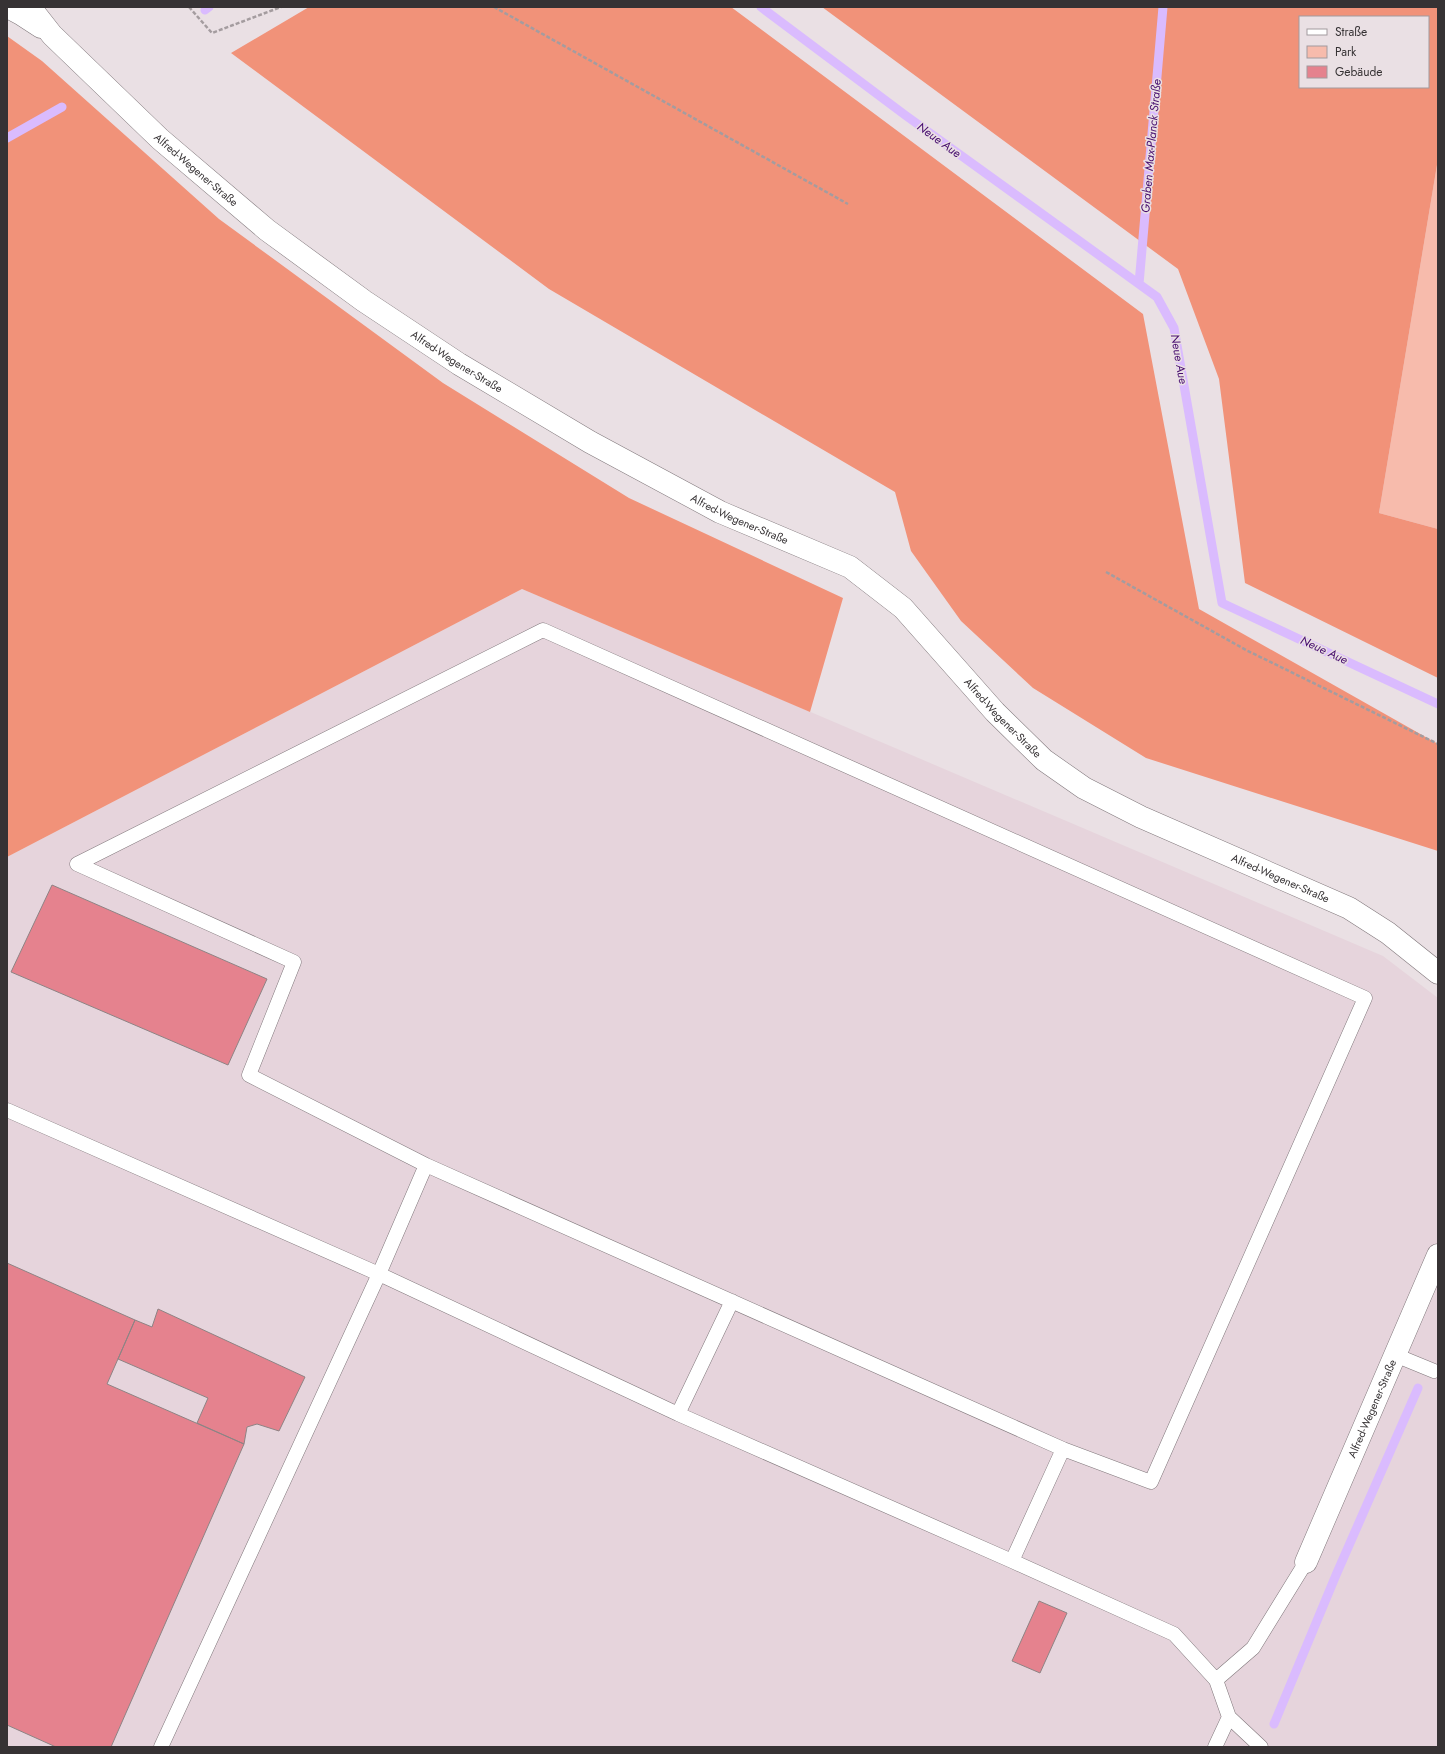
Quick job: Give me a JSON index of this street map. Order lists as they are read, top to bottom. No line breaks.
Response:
{"streets":{"street":["Alfred-Wegener-Straße"]},"water":["Neue Aue","Graben Max-Planck Straße"],"legend":["Straße","Park","Gebäude"]}
